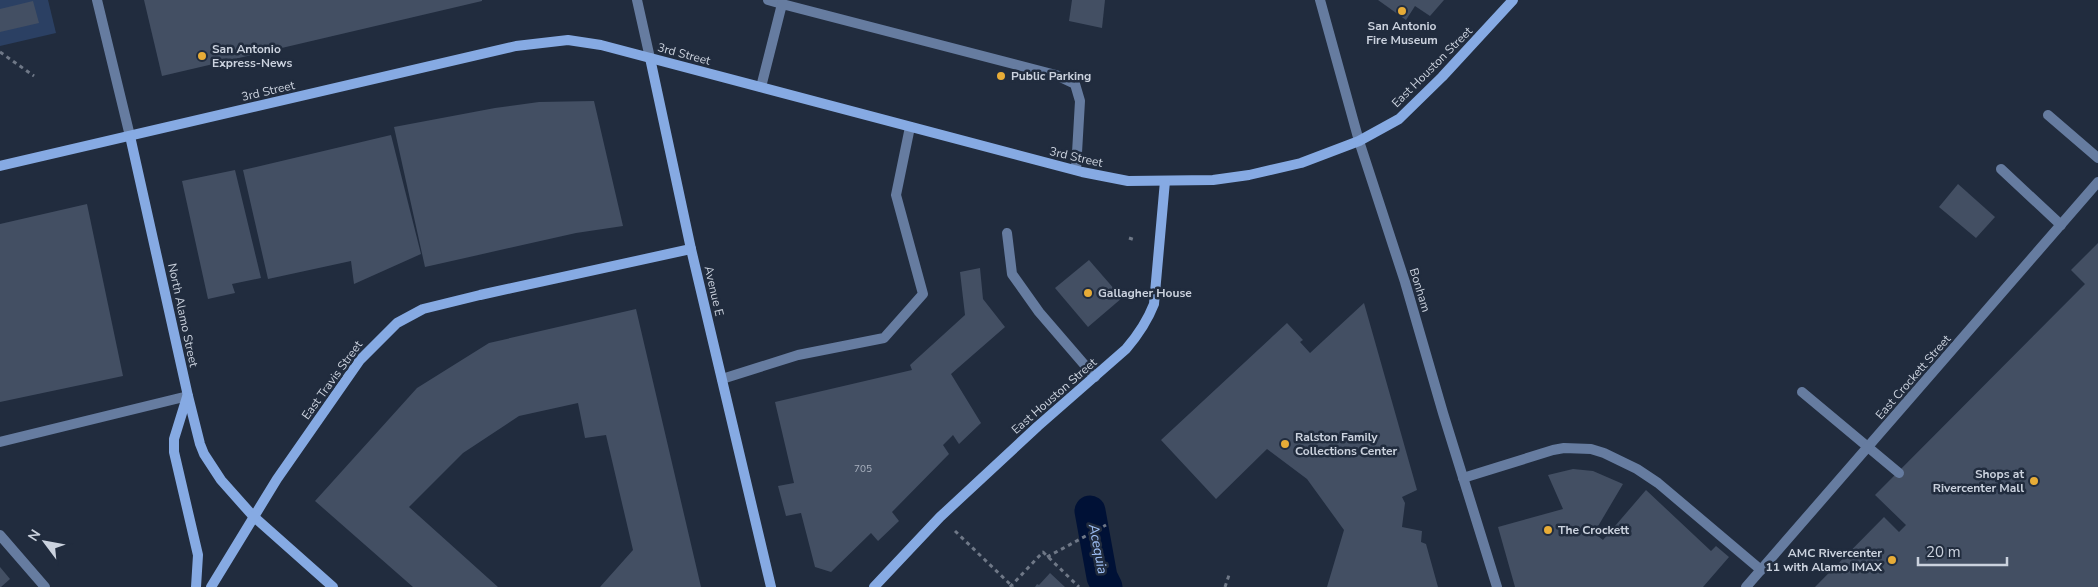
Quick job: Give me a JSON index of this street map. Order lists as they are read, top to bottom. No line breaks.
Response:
{"streets":{"main road":["3rd Street","East Houston Street","Avenue E","North Alamo Street","East Travis Street"],"street":["Bonham","East Crockett Street"]},"crossings":[["3rd Street","East Houston Street"],["3rd Street","Bonham"],["3rd Street","Avenue E"],["3rd Street","North Alamo Street"],["East Houston Street","Bonham"],["Avenue E","East Travis Street"],["North Alamo Street","East Travis Street"]],"water":["Acequia"],"places":["San Antonio Fire Museum","San Antonio Express-News","Public Parking","Gallagher House","Ralston Family Collections Center","Shops at Rivercenter Mall","The Crockett","AMC Rivercenter 11 with Alamo IMAX"],"house_numbers":["705"],"scale_bar":"20 m","north":"top left"}
